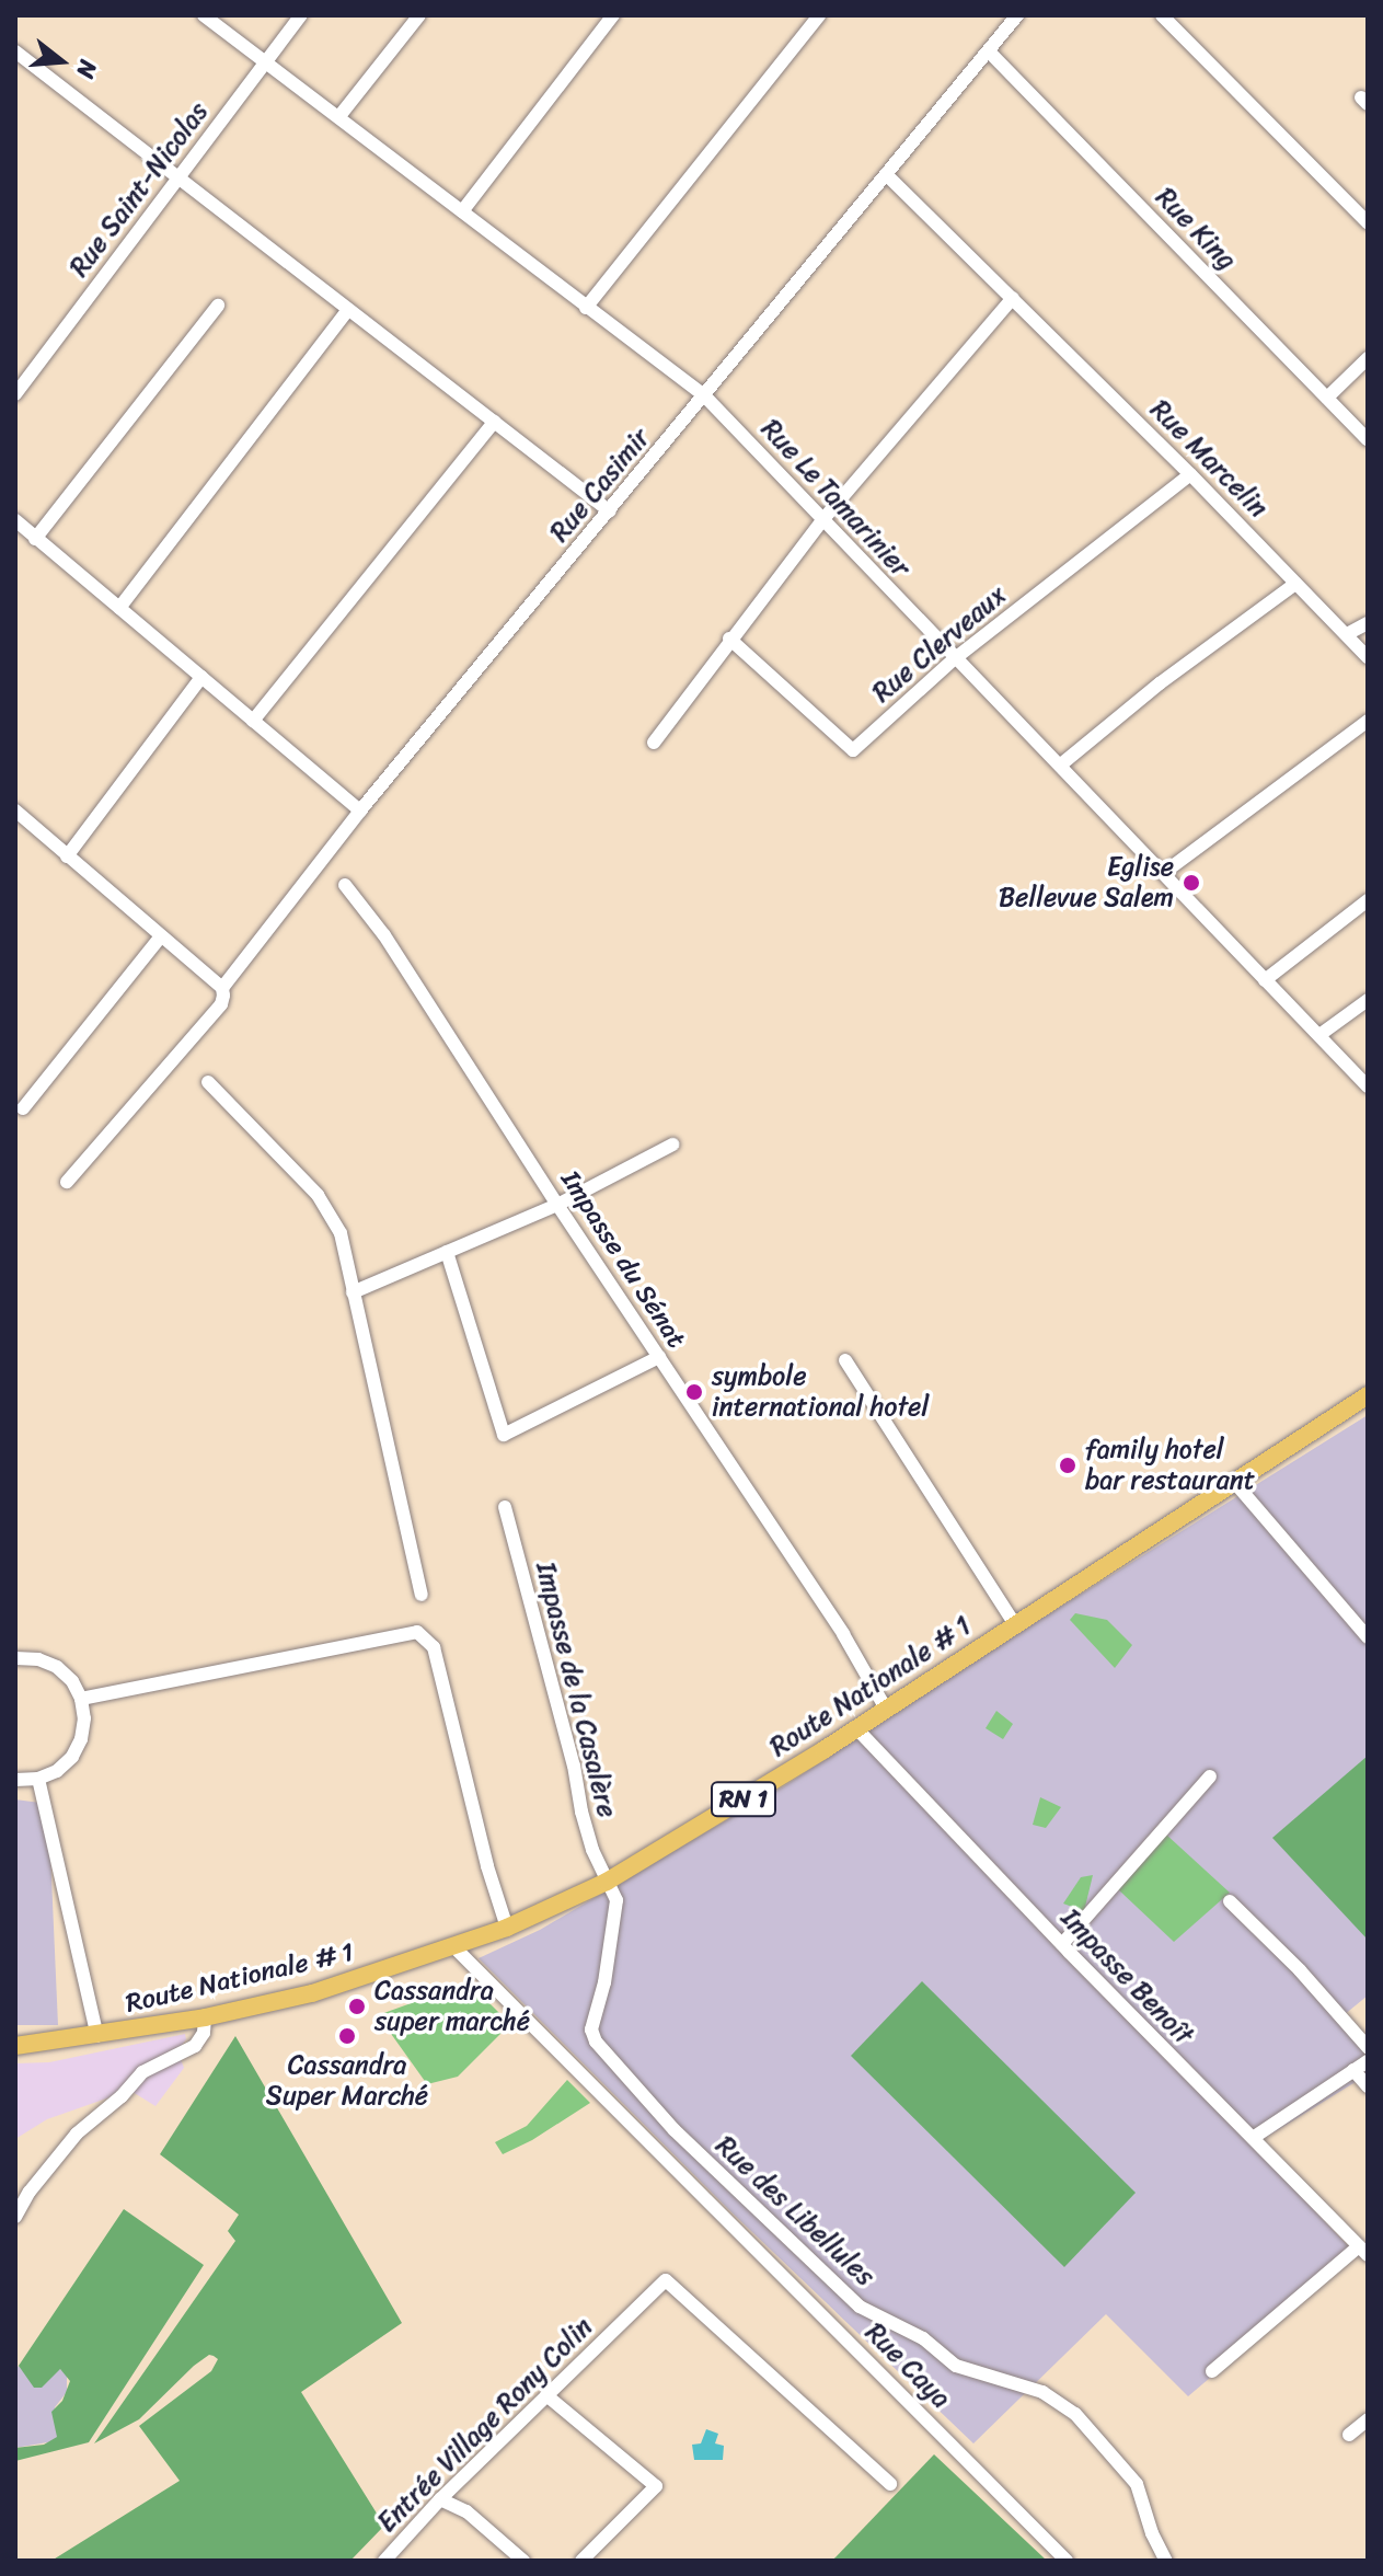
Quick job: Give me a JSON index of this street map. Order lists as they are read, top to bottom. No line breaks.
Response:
{"streets":{"main road":["Route Nationale # 1","RN 1"],"street":["Rue Saint-Nicolas","Rue King","Rue Marcelin","Rue Casimir","Rue Le Tamarinier","Rue Clerveaux","Impasse du Sénat","Impasse de la Casalère","Impasse Benoît","Rue des Libellules","Rue Caya","Entrée Village Rony Colin"]},"crossings":[["Rue Saint-Nicolas","Rue Le Tamarinier"],["Rue King","Rue Casimir"],["Rue Marcelin","Rue Casimir"],["Rue Marcelin","Rue Clerveaux"],["Rue Casimir","Rue Le Tamarinier"],["Rue Le Tamarinier","Rue Clerveaux"],["Impasse du Sénat","Route Nationale # 1"],["Route Nationale # 1","Impasse de la Casalère"],["Route Nationale # 1","Impasse Benoît"],["Route Nationale # 1","Rue des Libellules"],["Route Nationale # 1","Rue Caya"],["Impasse de la Casalère","Rue des Libellules"]],"places":["Eglise Bellevue Salem","symbole international hotel","family hotel bar restaurant","Cassandra super marché","Cassandra Super Marché"],"north":"right"}
